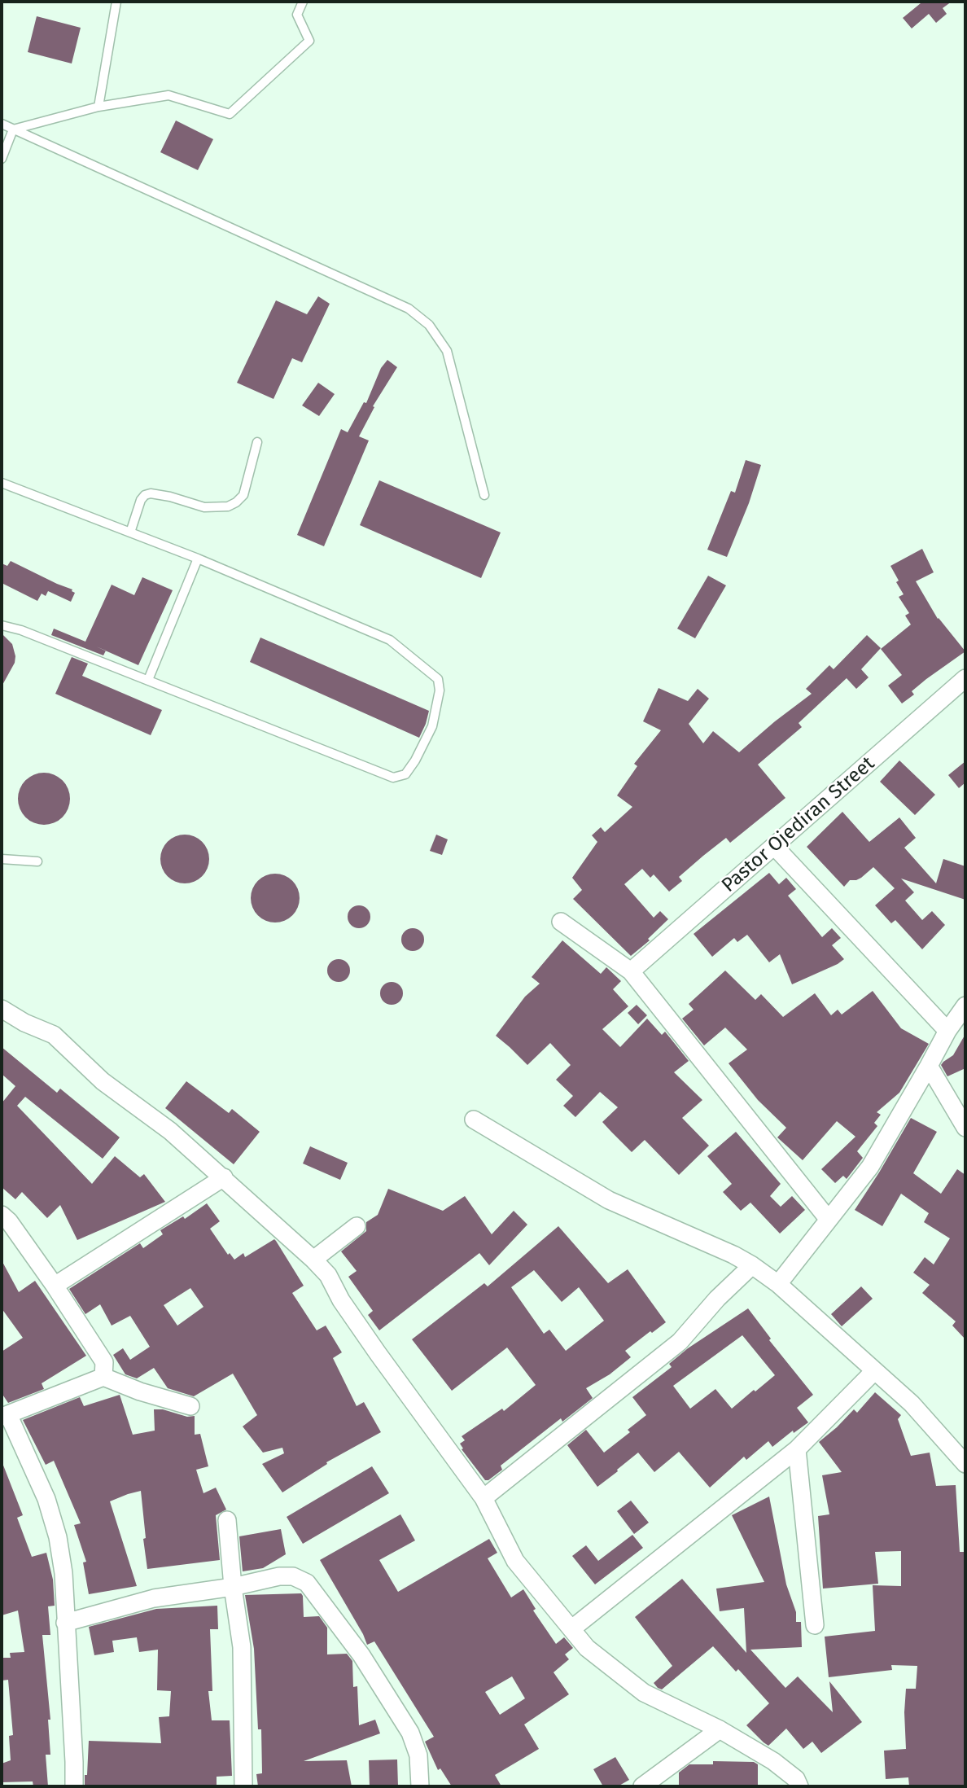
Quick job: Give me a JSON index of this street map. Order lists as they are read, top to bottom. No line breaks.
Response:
{"streets":{"street":["Pastor Ojediran Street"]}}
